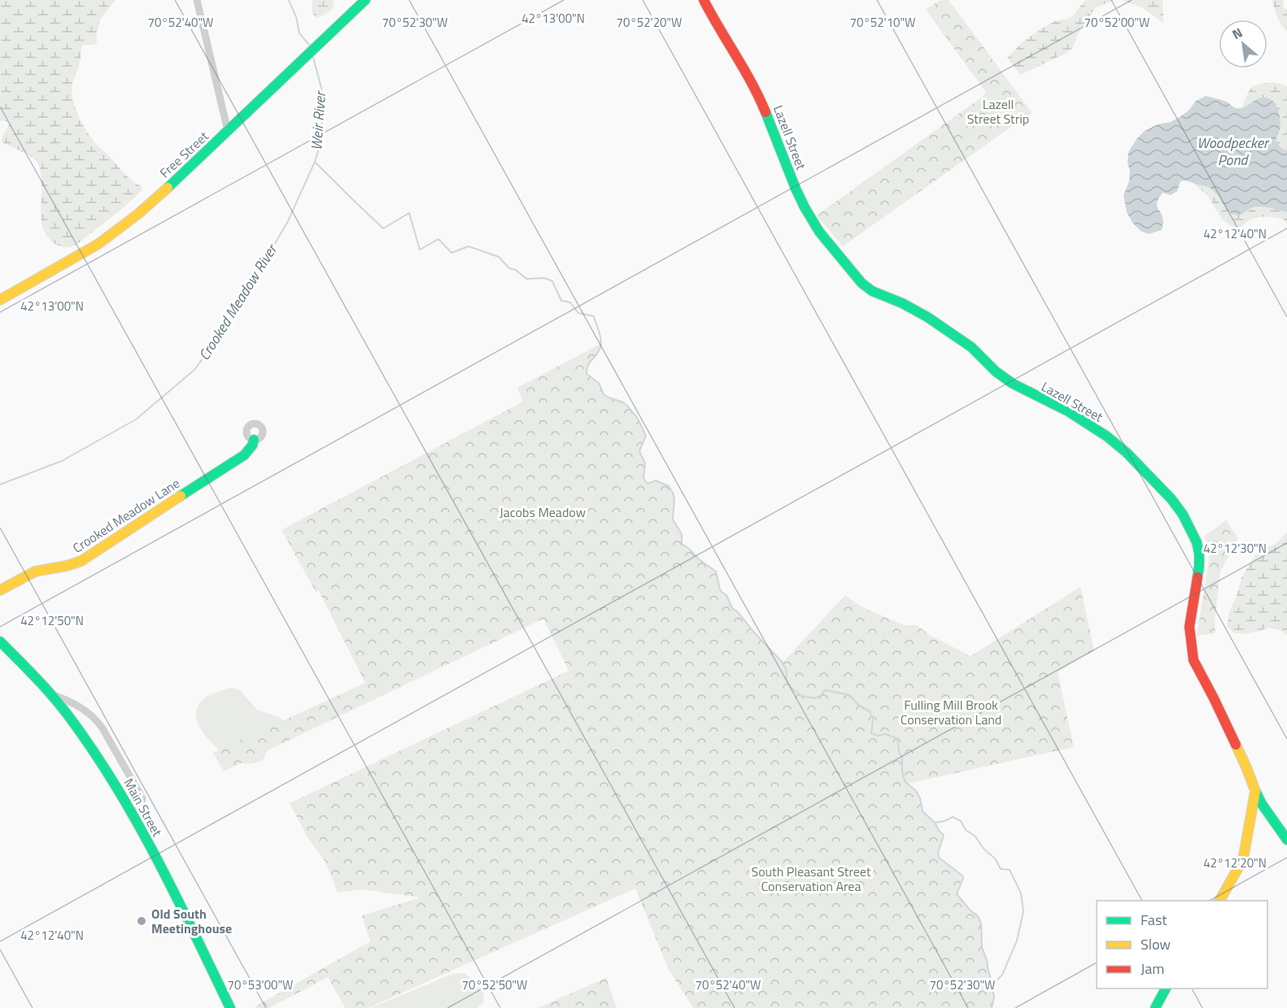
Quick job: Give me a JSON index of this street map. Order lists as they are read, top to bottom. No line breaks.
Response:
{"streets":{"street":["Lazell Street","Free Street","Crooked Meadow Lane","Main Street"]},"water":["Weir River","Woodpecker Pond","Crooked Meadow River"],"parks":["Lazell Street Strip","Jacobs Meadow","Fulling Mill Brook Conservation Land","South Pleasant Street Conservation Area"],"places":["Old South Meetinghouse"],"legend":["Fast","Slow","Jam"],"north":"top left","coordinates":["42°13'00\"N","70°52'40\"W","70°52'30\"W","70°52'20\"W","70°52'10\"W","70°52'00\"W","42°12'40\"N","42°12'30\"N","42°12'50\"N","42°12'20\"N","70°53'00\"W","70°52'50\"W"]}
